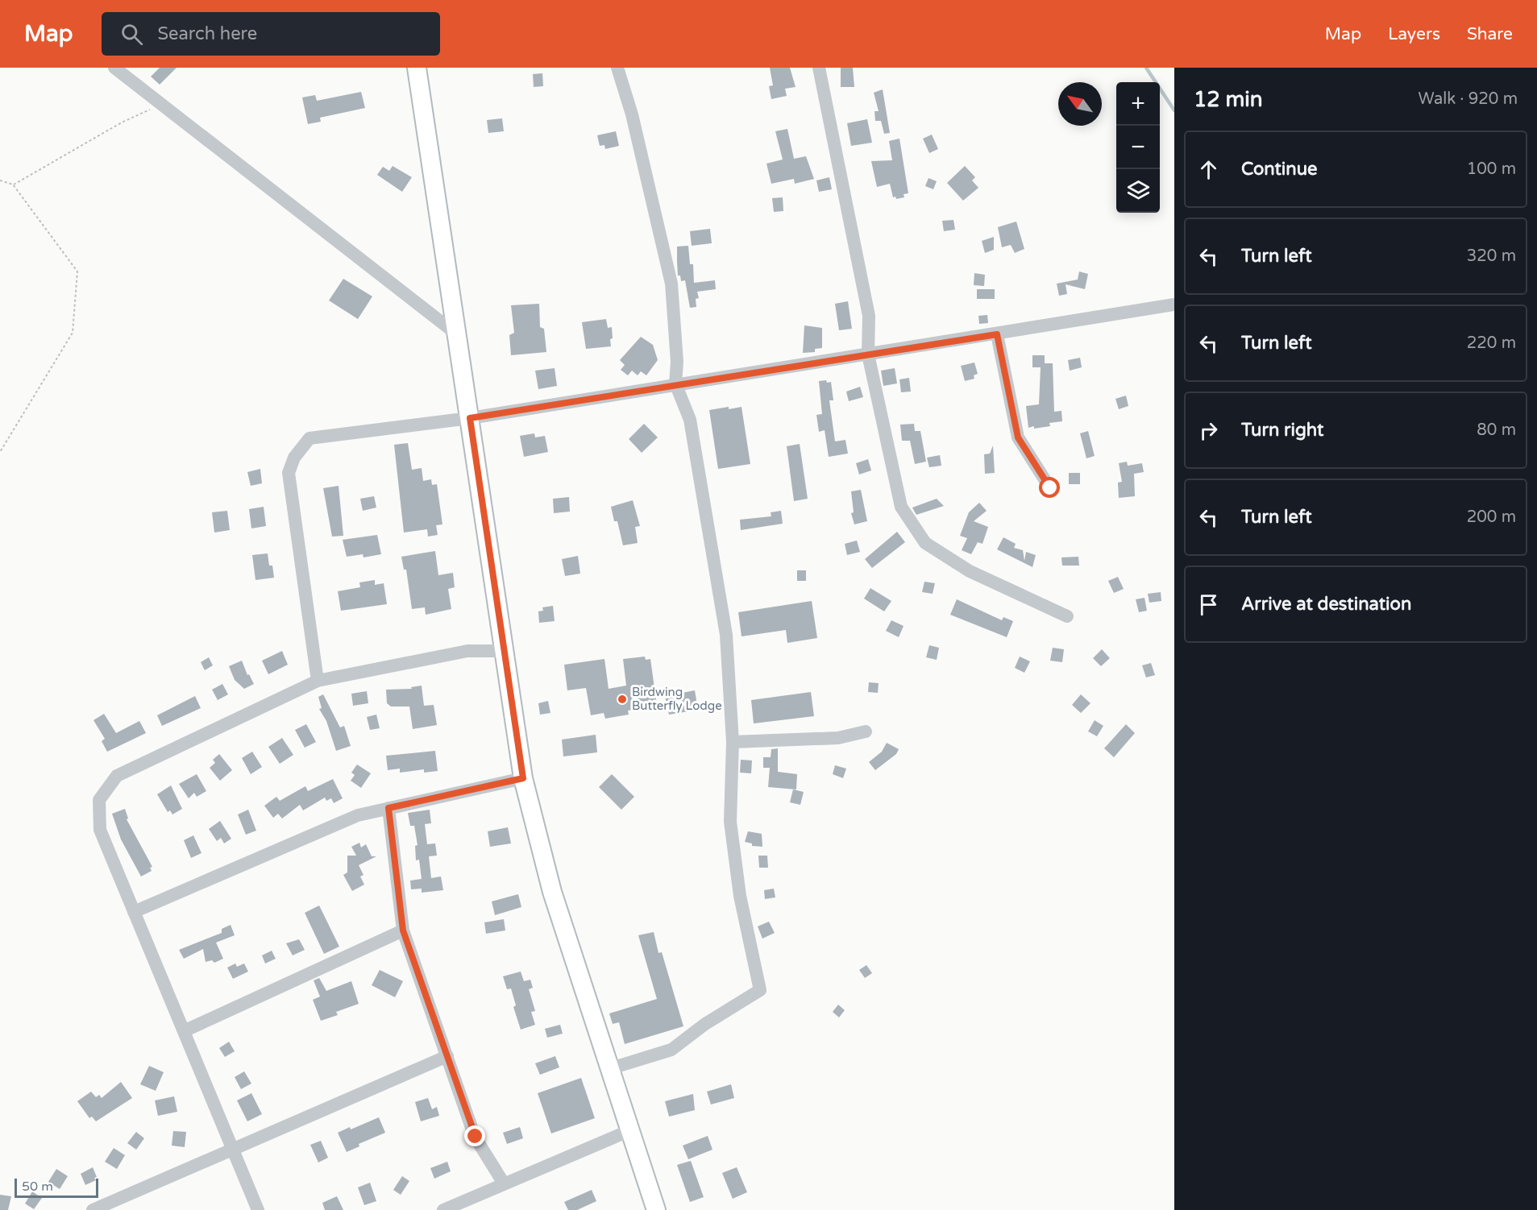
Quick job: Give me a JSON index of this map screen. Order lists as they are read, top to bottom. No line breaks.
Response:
{"places":["Birdwing Butterfly Lodge"],"scale_bar":"50 m","north":"top left","page":{"header":"Map","search":"Search here","nav":["Map","Layers","Share"],"heading":["12 min","Walk · 920 m"],"map_buttons":["+","−"],"list":[["Continue","100 m"],["Turn left","320 m"],["Turn left","220 m"],["Turn right","80 m"],["Turn left","200 m"],"Arrive at destination"],"scale":"50 m"}}
